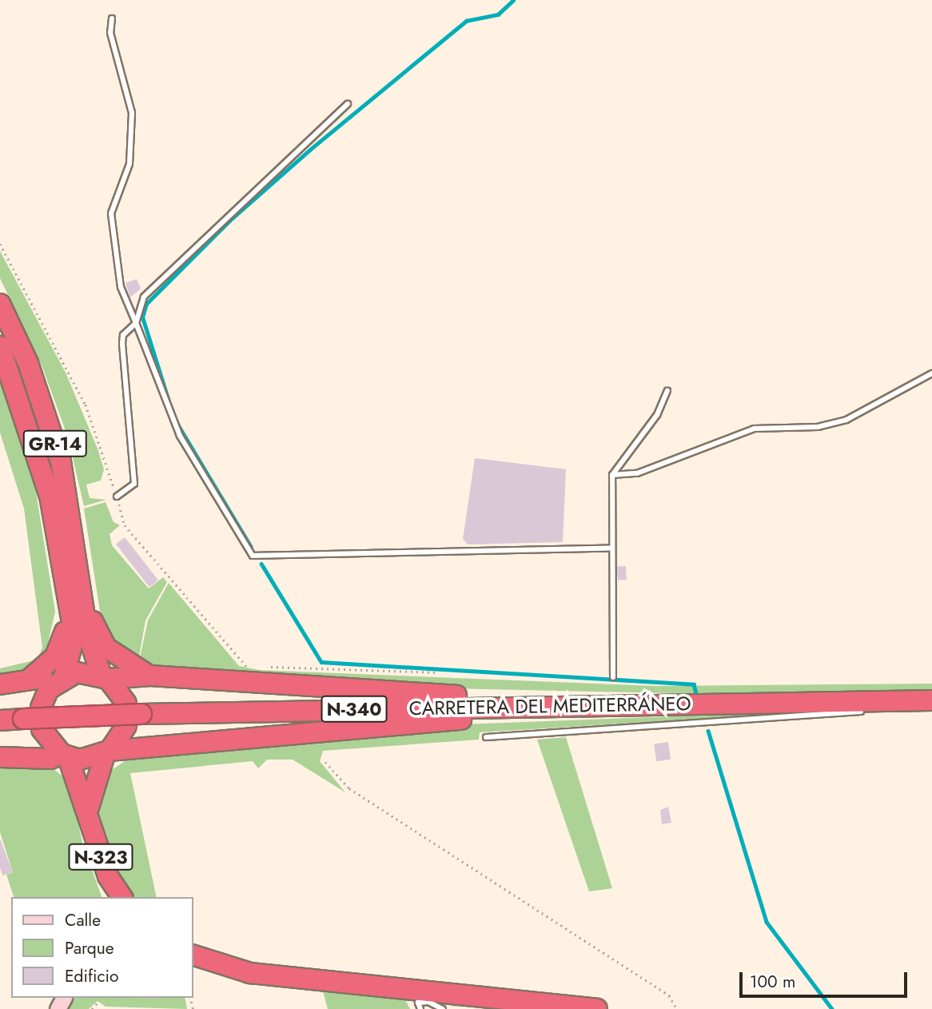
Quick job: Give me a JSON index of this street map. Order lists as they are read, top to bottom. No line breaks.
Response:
{"streets":{"highway":["GR-14","CARRETERA DEL MEDITERRÁNEO","N-340","N-323"]},"legend":["Calle","Parque","Edificio"],"scale_bar":"100 m"}
